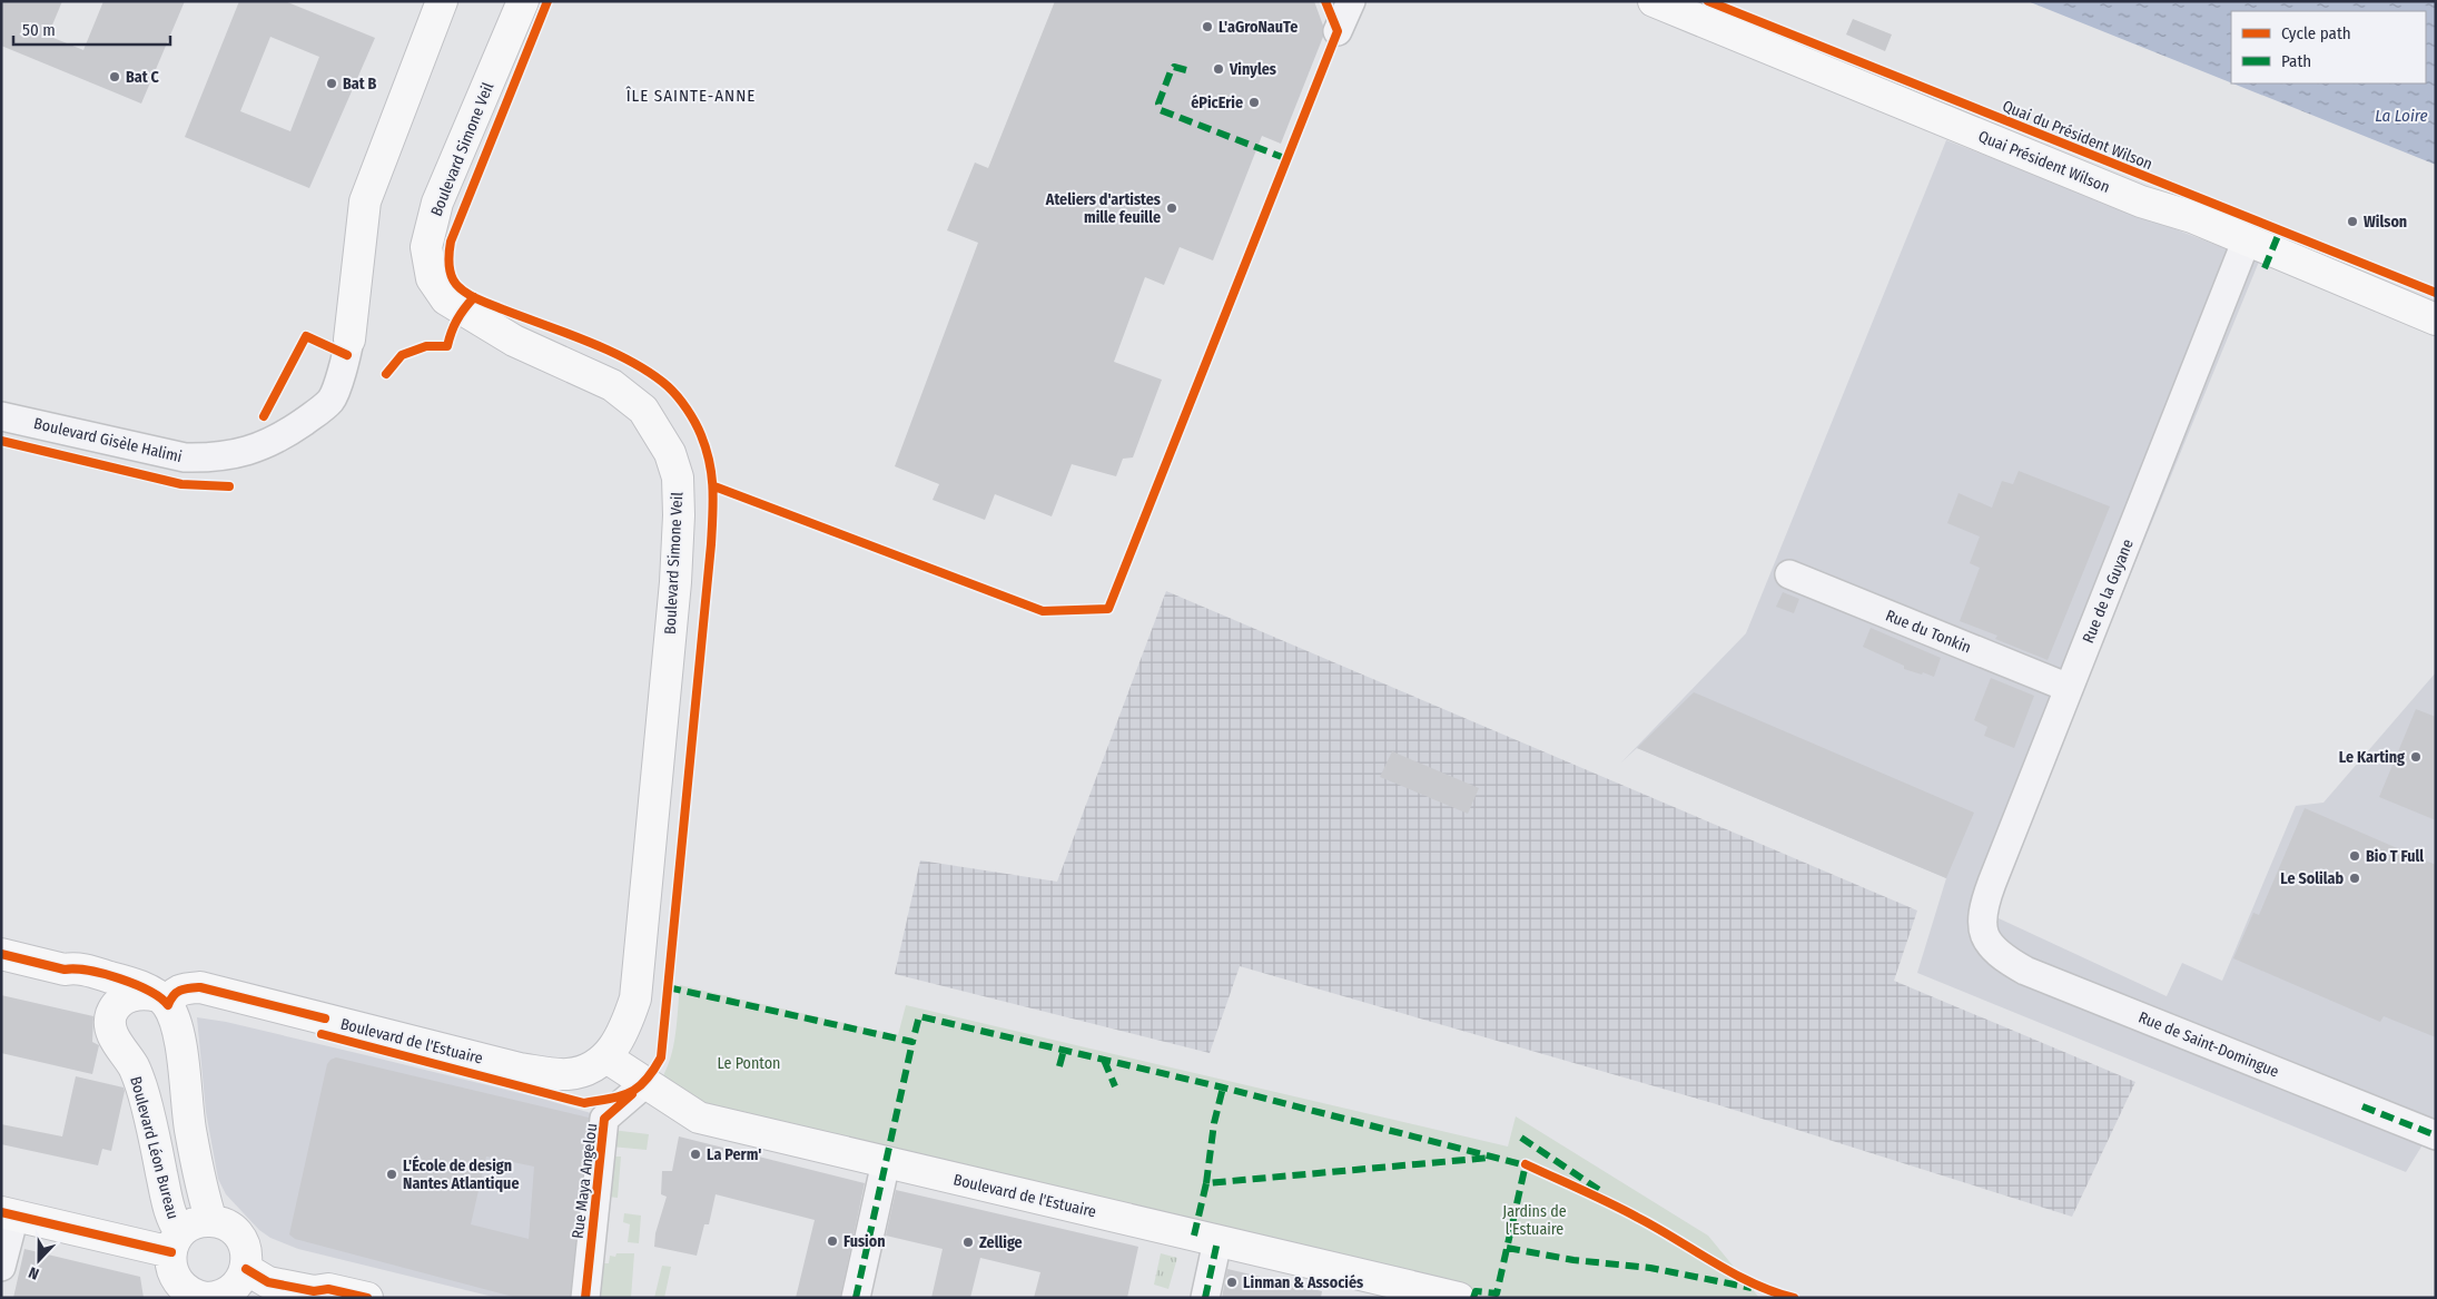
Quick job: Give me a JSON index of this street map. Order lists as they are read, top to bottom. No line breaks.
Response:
{"streets":{"main road":["Boulevard Simone Veil","Quai Président Wilson","Boulevard de l'Estuaire","Boulevard Léon Bureau"],"street":["Boulevard Gisèle Halimi","Rue de la Guyane","Rue du Tonkin","Rue de Saint-Domingue","Rue Maya Angelou"],"cycle path":["Quai du Président Wilson"]},"crossings":[["Boulevard Simone Veil","Boulevard de l'Estuaire"],["Quai Président Wilson","Rue de la Guyane"],["Rue de la Guyane","Rue du Tonkin"],["Rue de la Guyane","Rue de Saint-Domingue"],["Boulevard de l'Estuaire","Boulevard Léon Bureau"],["Boulevard de l'Estuaire","Rue Maya Angelou"]],"districts":["ÎLE SAINTE-ANNE"],"water":["La Loire"],"parks":["Le Ponton","Jardins de l'Estuaire"],"places":["L'aGroNauTe","Vinyles","Bat C","Bat B","éPicErie","Ateliers d'artistes mille feuille","Wilson","Le Karting","Bio T Full","Le Solilab","La Perm'","L'École de design Nantes Atlantique","Fusion","Zellige","Linman & Associés"],"legend":["Cycle path","Path"],"scale_bar":"50 m","north":"bottom"}
